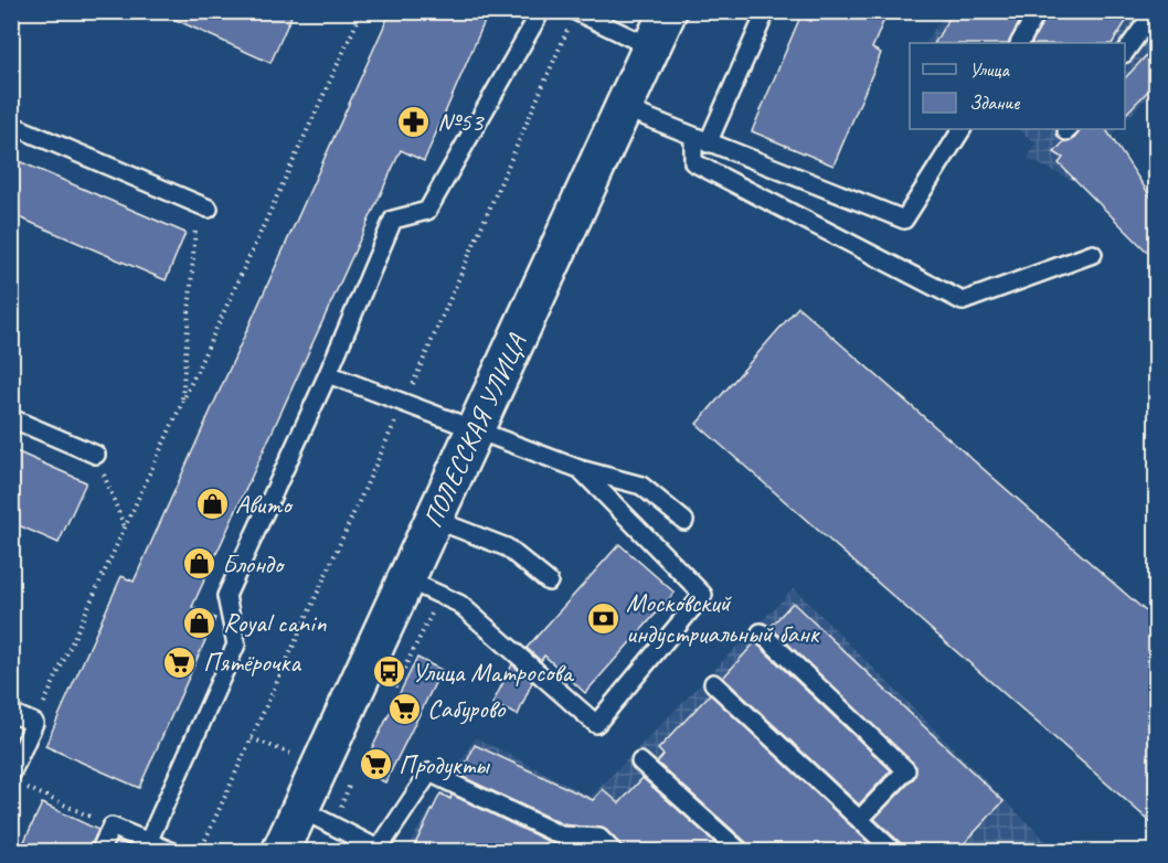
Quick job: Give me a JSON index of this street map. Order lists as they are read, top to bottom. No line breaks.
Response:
{"streets":{"street":["ПОЛЕССКАЯ УЛИЦА"]},"places":{"pharmacy":["№53"],"shop":["Авито","Блондо","Royal canin"],"bank":["Московский индустриальный банк"],"supermarket":["Пятёрочка","Сабурово","Продукты"],"bus stop":["Улица Матросова"]},"legend":["Улица","Здание"]}
